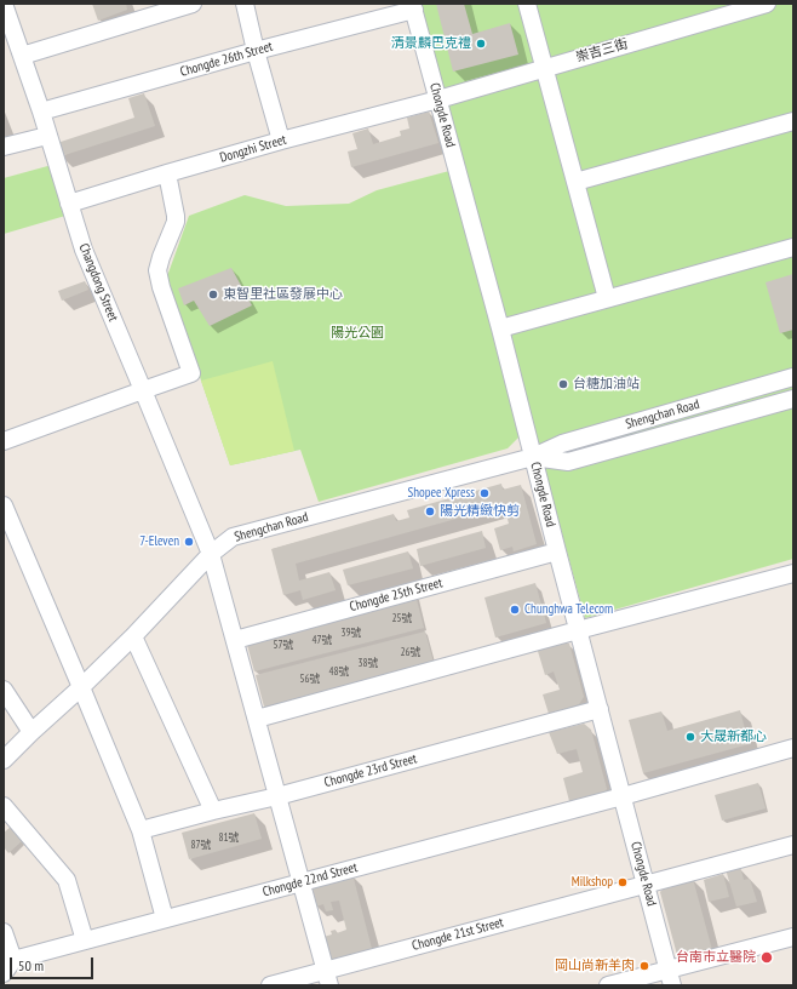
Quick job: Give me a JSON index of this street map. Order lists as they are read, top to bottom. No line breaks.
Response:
{"streets":{"street":["崇吉三街","Chongde 26th Street","Chongde Road","Dongzhi Street","Changdong Street","Shengchan Road","Chongde 25th Street","Chongde 23rd Street","Chongde 22nd Street","Chongde 21st Street"]},"crossings":[["崇吉三街","Chongde Road"],["崇吉三街","Dongzhi Street"],["Chongde 26th Street","Chongde Road"],["Chongde 26th Street","Changdong Street"],["Chongde Road","Dongzhi Street"],["Chongde Road","Shengchan Road"],["Chongde Road","Chongde 25th Street"],["Chongde Road","Chongde 23rd Street"],["Chongde Road","Chongde 22nd Street"],["Chongde Road","Chongde 21st Street"],["Dongzhi Street","Changdong Street"],["Changdong Street","Shengchan Road"],["Changdong Street","Chongde 25th Street"],["Changdong Street","Chongde 23rd Street"],["Changdong Street","Chongde 22nd Street"],["Changdong Street","Chongde 21st Street"]],"parks":["陽光公園"],"places":["清景麟巴克禮","東智里社區發展中心","台糖加油站","Shopee Xpress","陽光精緻快剪","7-Eleven","Chunghwa Telecom","大晟新都心","Milkshop","台南市立醫院","岡山尚新羊肉"],"house_numbers":["25號","39號","47號","57號","26號","38號","48號","56號","81號","87號"],"scale_bar":"50 m"}
